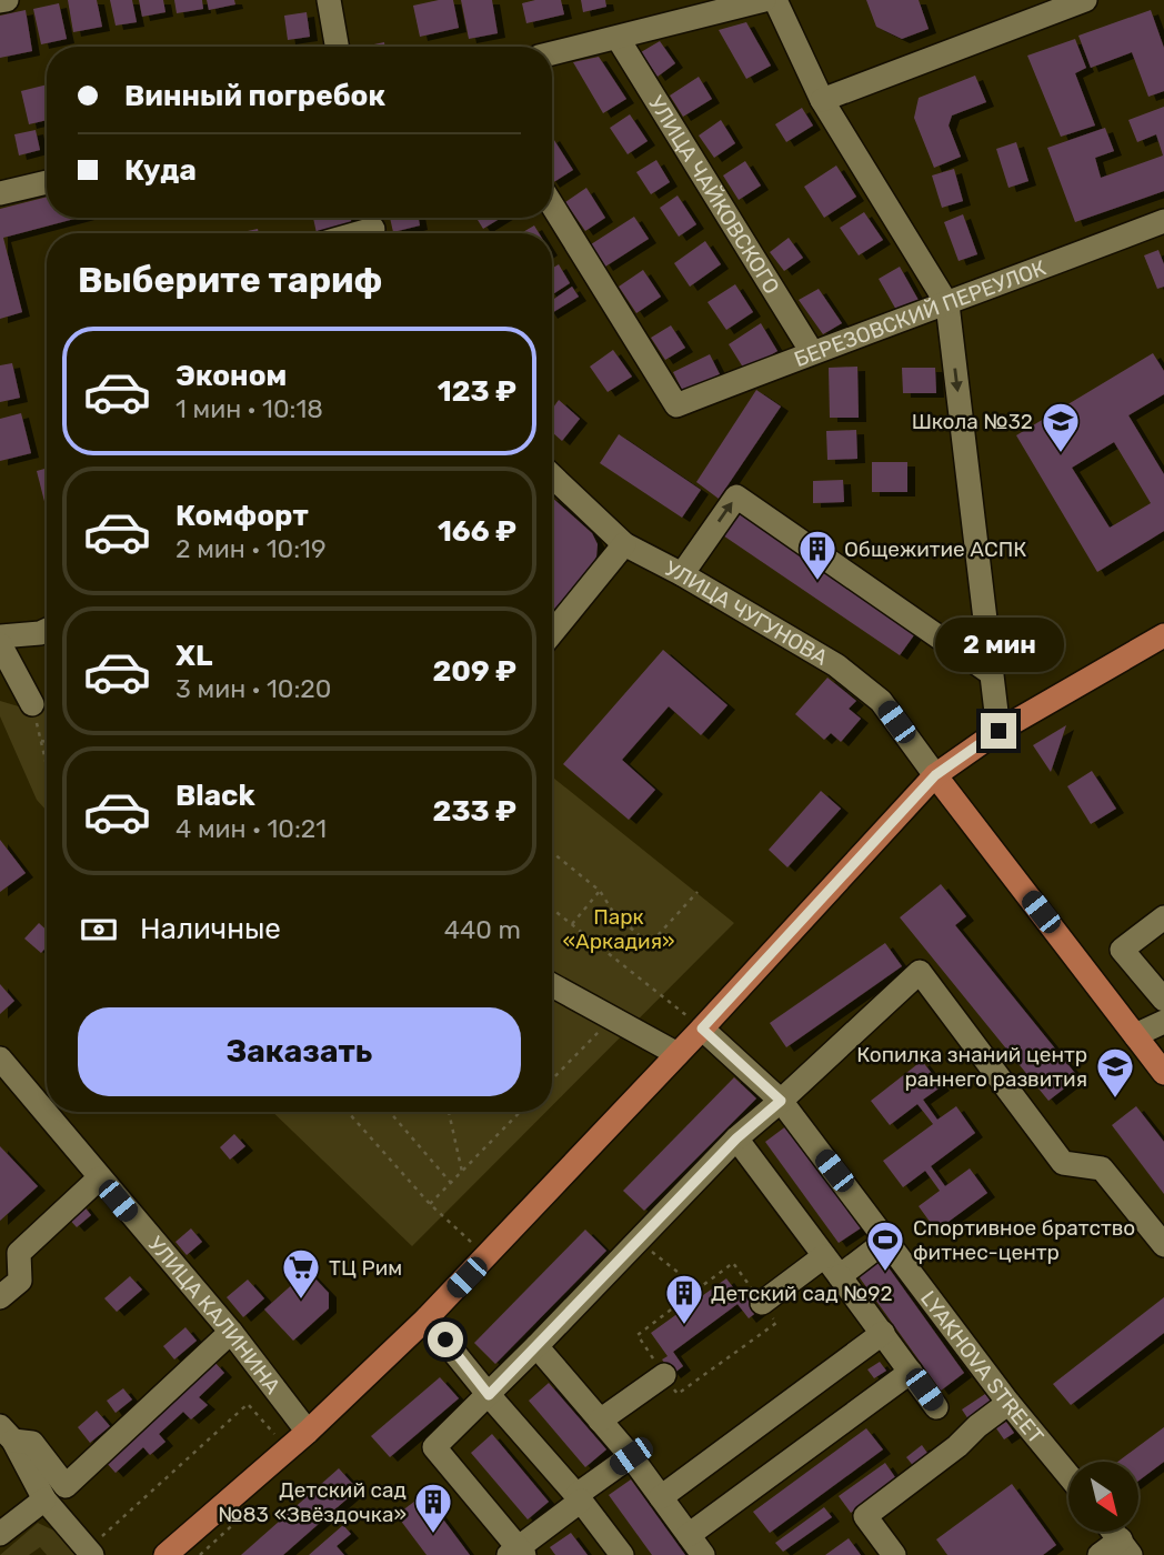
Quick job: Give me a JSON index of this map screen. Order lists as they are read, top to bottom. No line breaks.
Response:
{"streets":{"street":["УЛИЦА ЧАЙКОВСКОГО","БЕРЕЗОВСКИЙ ПЕРЕУЛОК","УЛИЦА ЧУГУНОВА","УЛИЦА КАЛИНИНА","LYAKHOVA STREET"]},"crossings":[["УЛИЦА ЧАЙКОВСКОГО","БЕРЕЗОВСКИЙ ПЕРЕУЛОК"]],"parks":["Парк «Аркадия»"],"places":{"school or university":["Школа №32","Копилка знаний центр раннего развития"],"building":["Общежитие АСПК","Детский сад №92","Детский сад №83 «Звёздочка»"],"sports":["Спортивное братство фитнес-центр"],"supermarket":["ТЦ Рим"]},"north":"bottom right","page":{"banner":["Винный погребок","Куда"],"heading":"Выберите тариф","list":[{"name":"Эконом","note":"1 мин · 10:18","value":"123 ₽"},{"name":"Комфорт","note":"2 мин · 10:19","value":"166 ₽"},{"name":"XL","note":"3 мин · 10:20","value":"209 ₽"},{"name":"Black","note":"4 мин · 10:21","value":"233 ₽"}],"bubble":"2 мин","pay":["Наличные","440 m"],"buttons":"Заказать"}}
